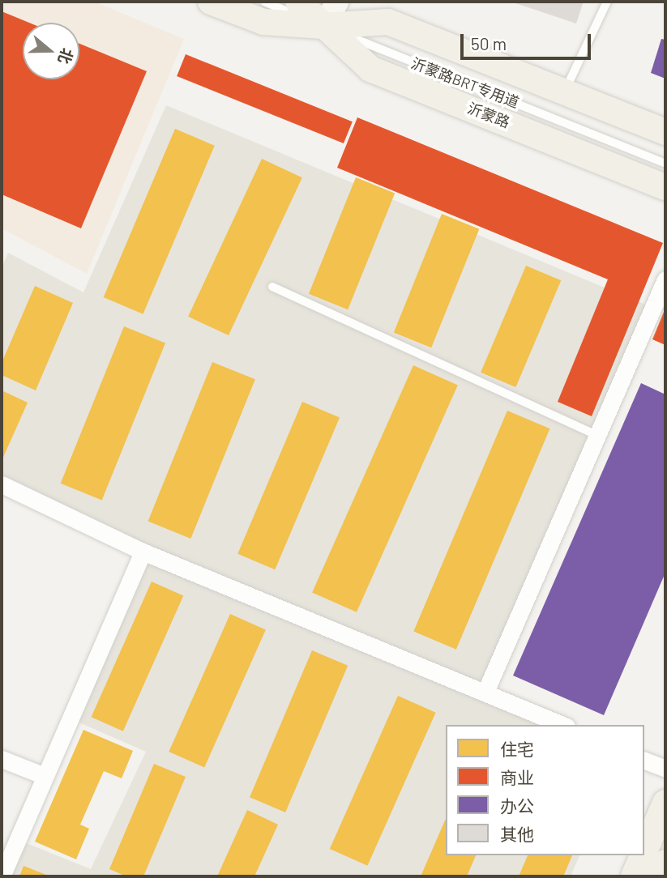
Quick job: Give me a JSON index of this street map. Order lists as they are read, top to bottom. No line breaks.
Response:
{"streets":{"main road":["沂蒙路"],"lane":["沂蒙路BRT专用道"]},"crossings":[["沂蒙路BRT专用道","沂蒙路"]],"legend":["住宅","商业","办公","其他"],"scale_bar":"50 m","north":"right"}
